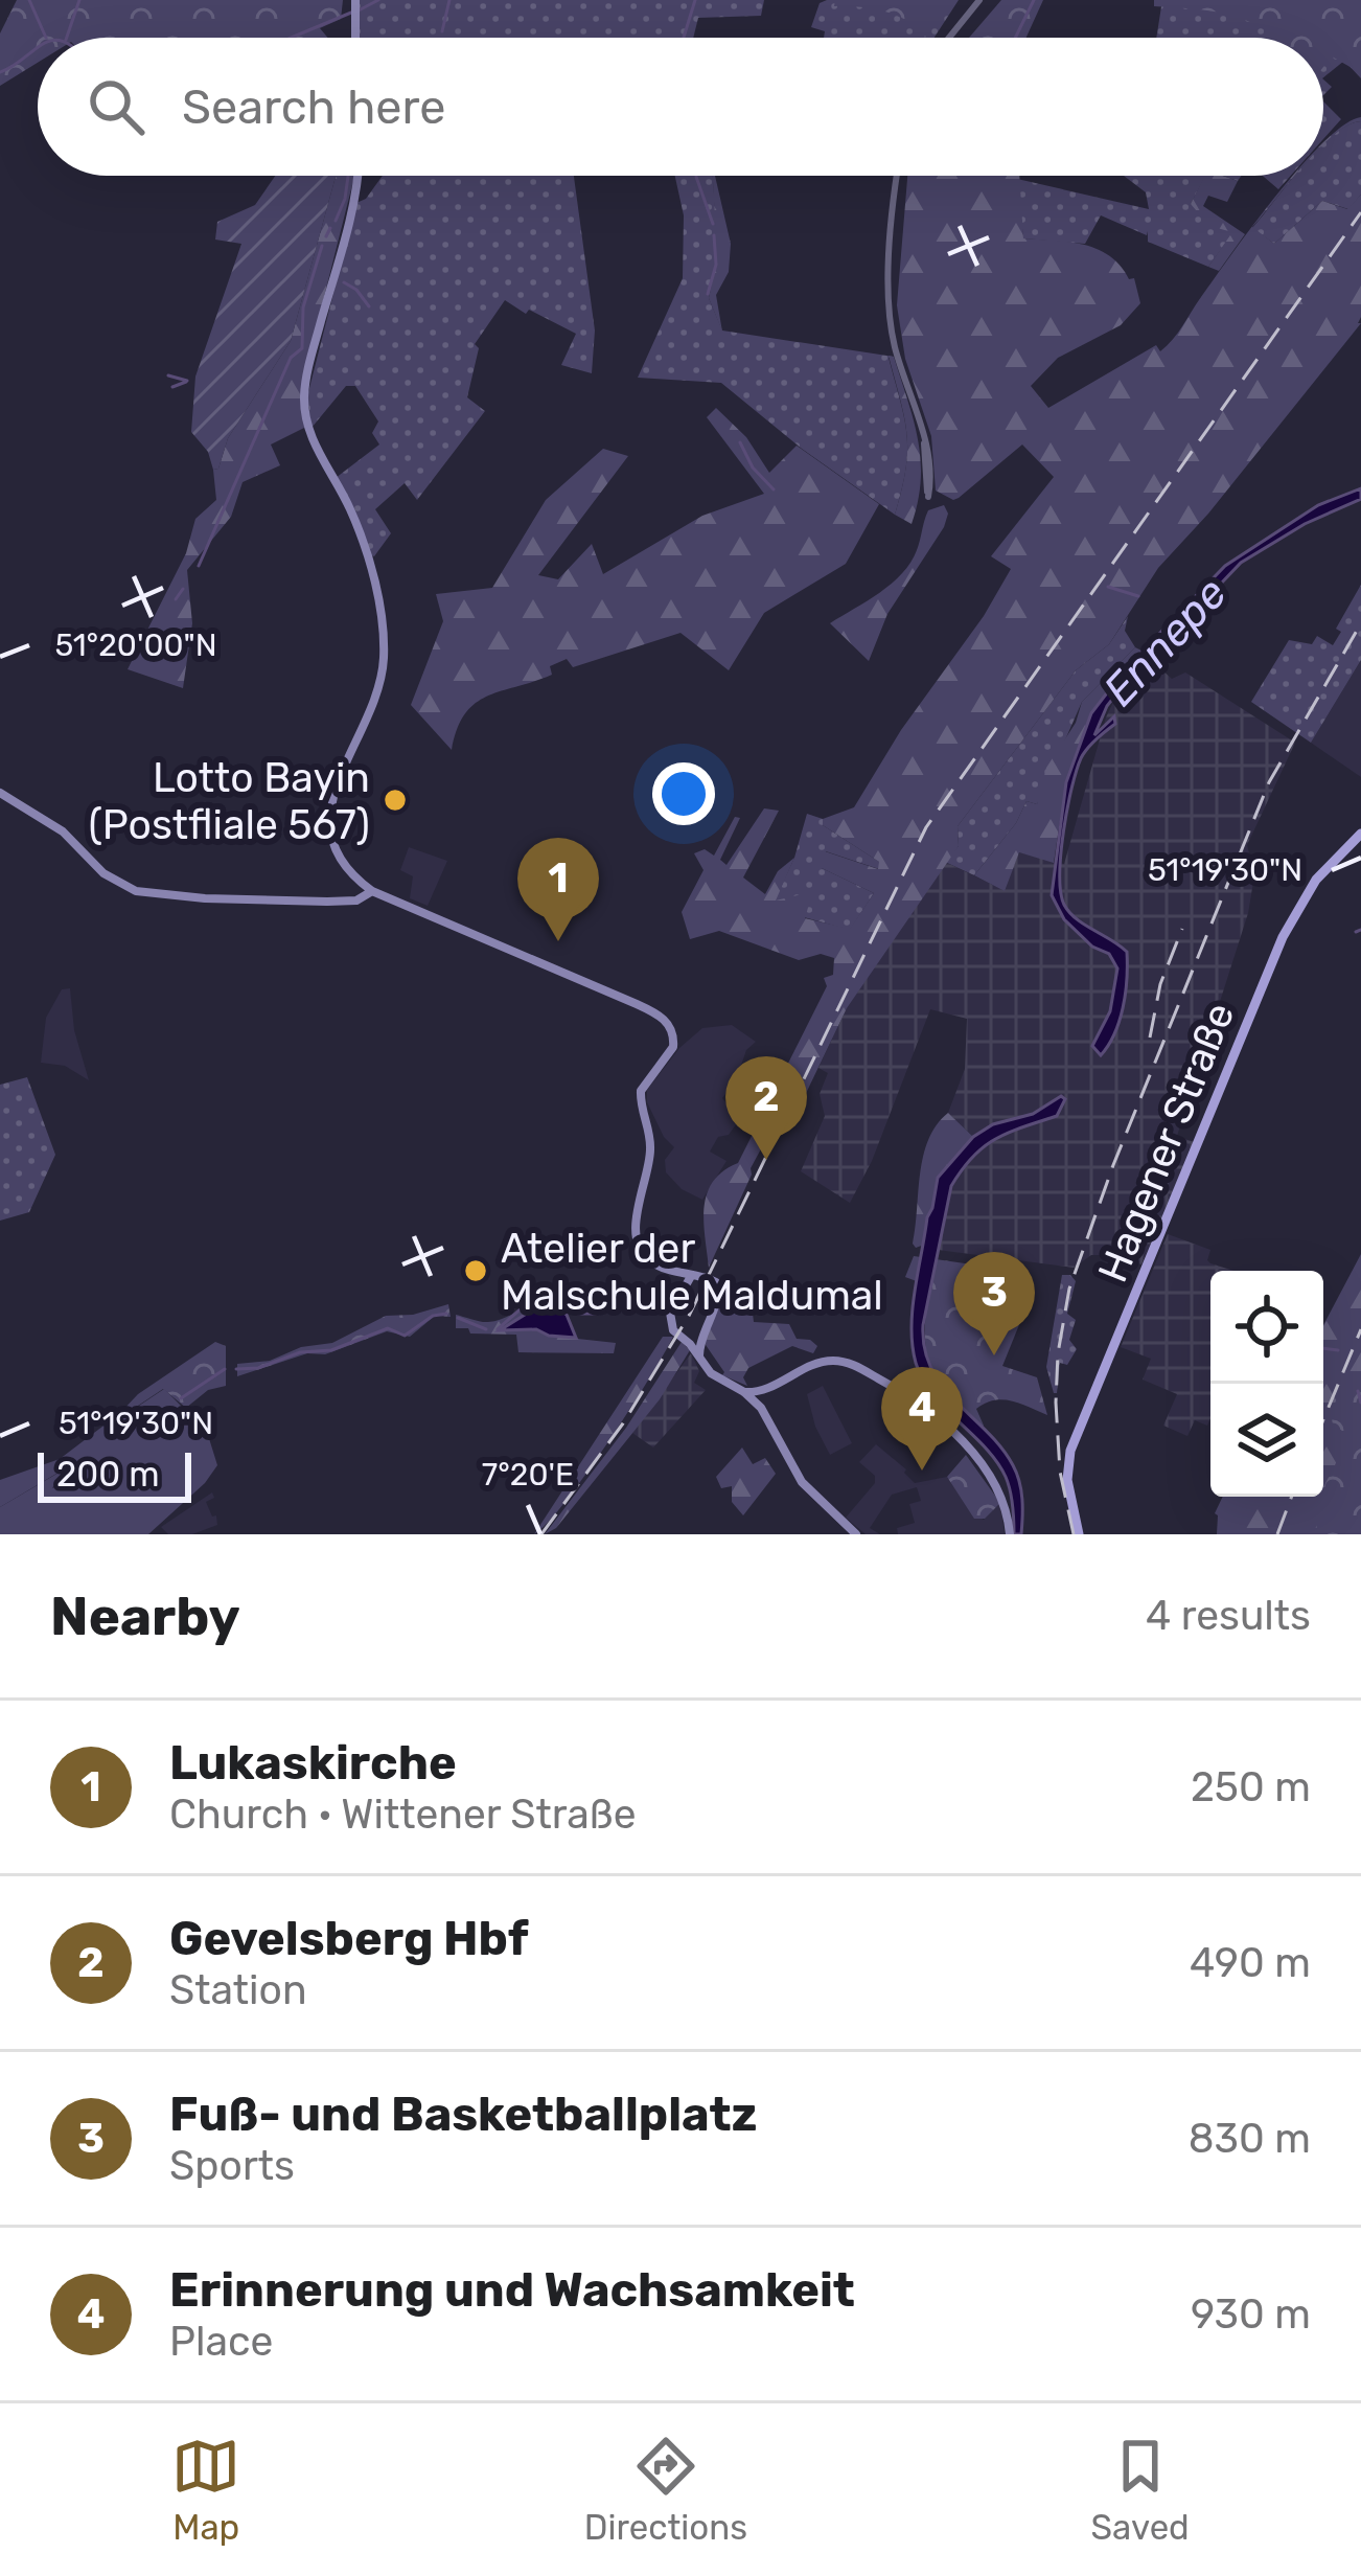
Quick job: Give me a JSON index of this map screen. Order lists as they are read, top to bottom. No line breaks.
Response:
{"streets":{"main road":["Hagener Straße"]},"water":["Ennepe"],"places":["Lotto Bayin (Postfliale 567)","Atelier der Malschule Maldumal"],"scale_bar":"200 m","page":{"search":"Search here","pins":["1","2","3","4"],"scale":"200 m","heading":["Nearby","4 results"],"list":[{"mark":"1","name":"Lukaskirche","note":"Church · Wittener Straße","value":"250 m"},{"mark":"2","name":"Gevelsberg Hbf","note":"Station","value":"490 m"},{"mark":"3","name":"Fuß- und Basketballplatz","note":"Sports","value":"830 m"},{"mark":"4","name":"Erinnerung und Wachsamkeit","note":"Place","value":"930 m"}],"nav":["Map","Directions","Saved"]},"coordinates":["51°20'00\"N","51°19'30\"N","7°20'E"]}
